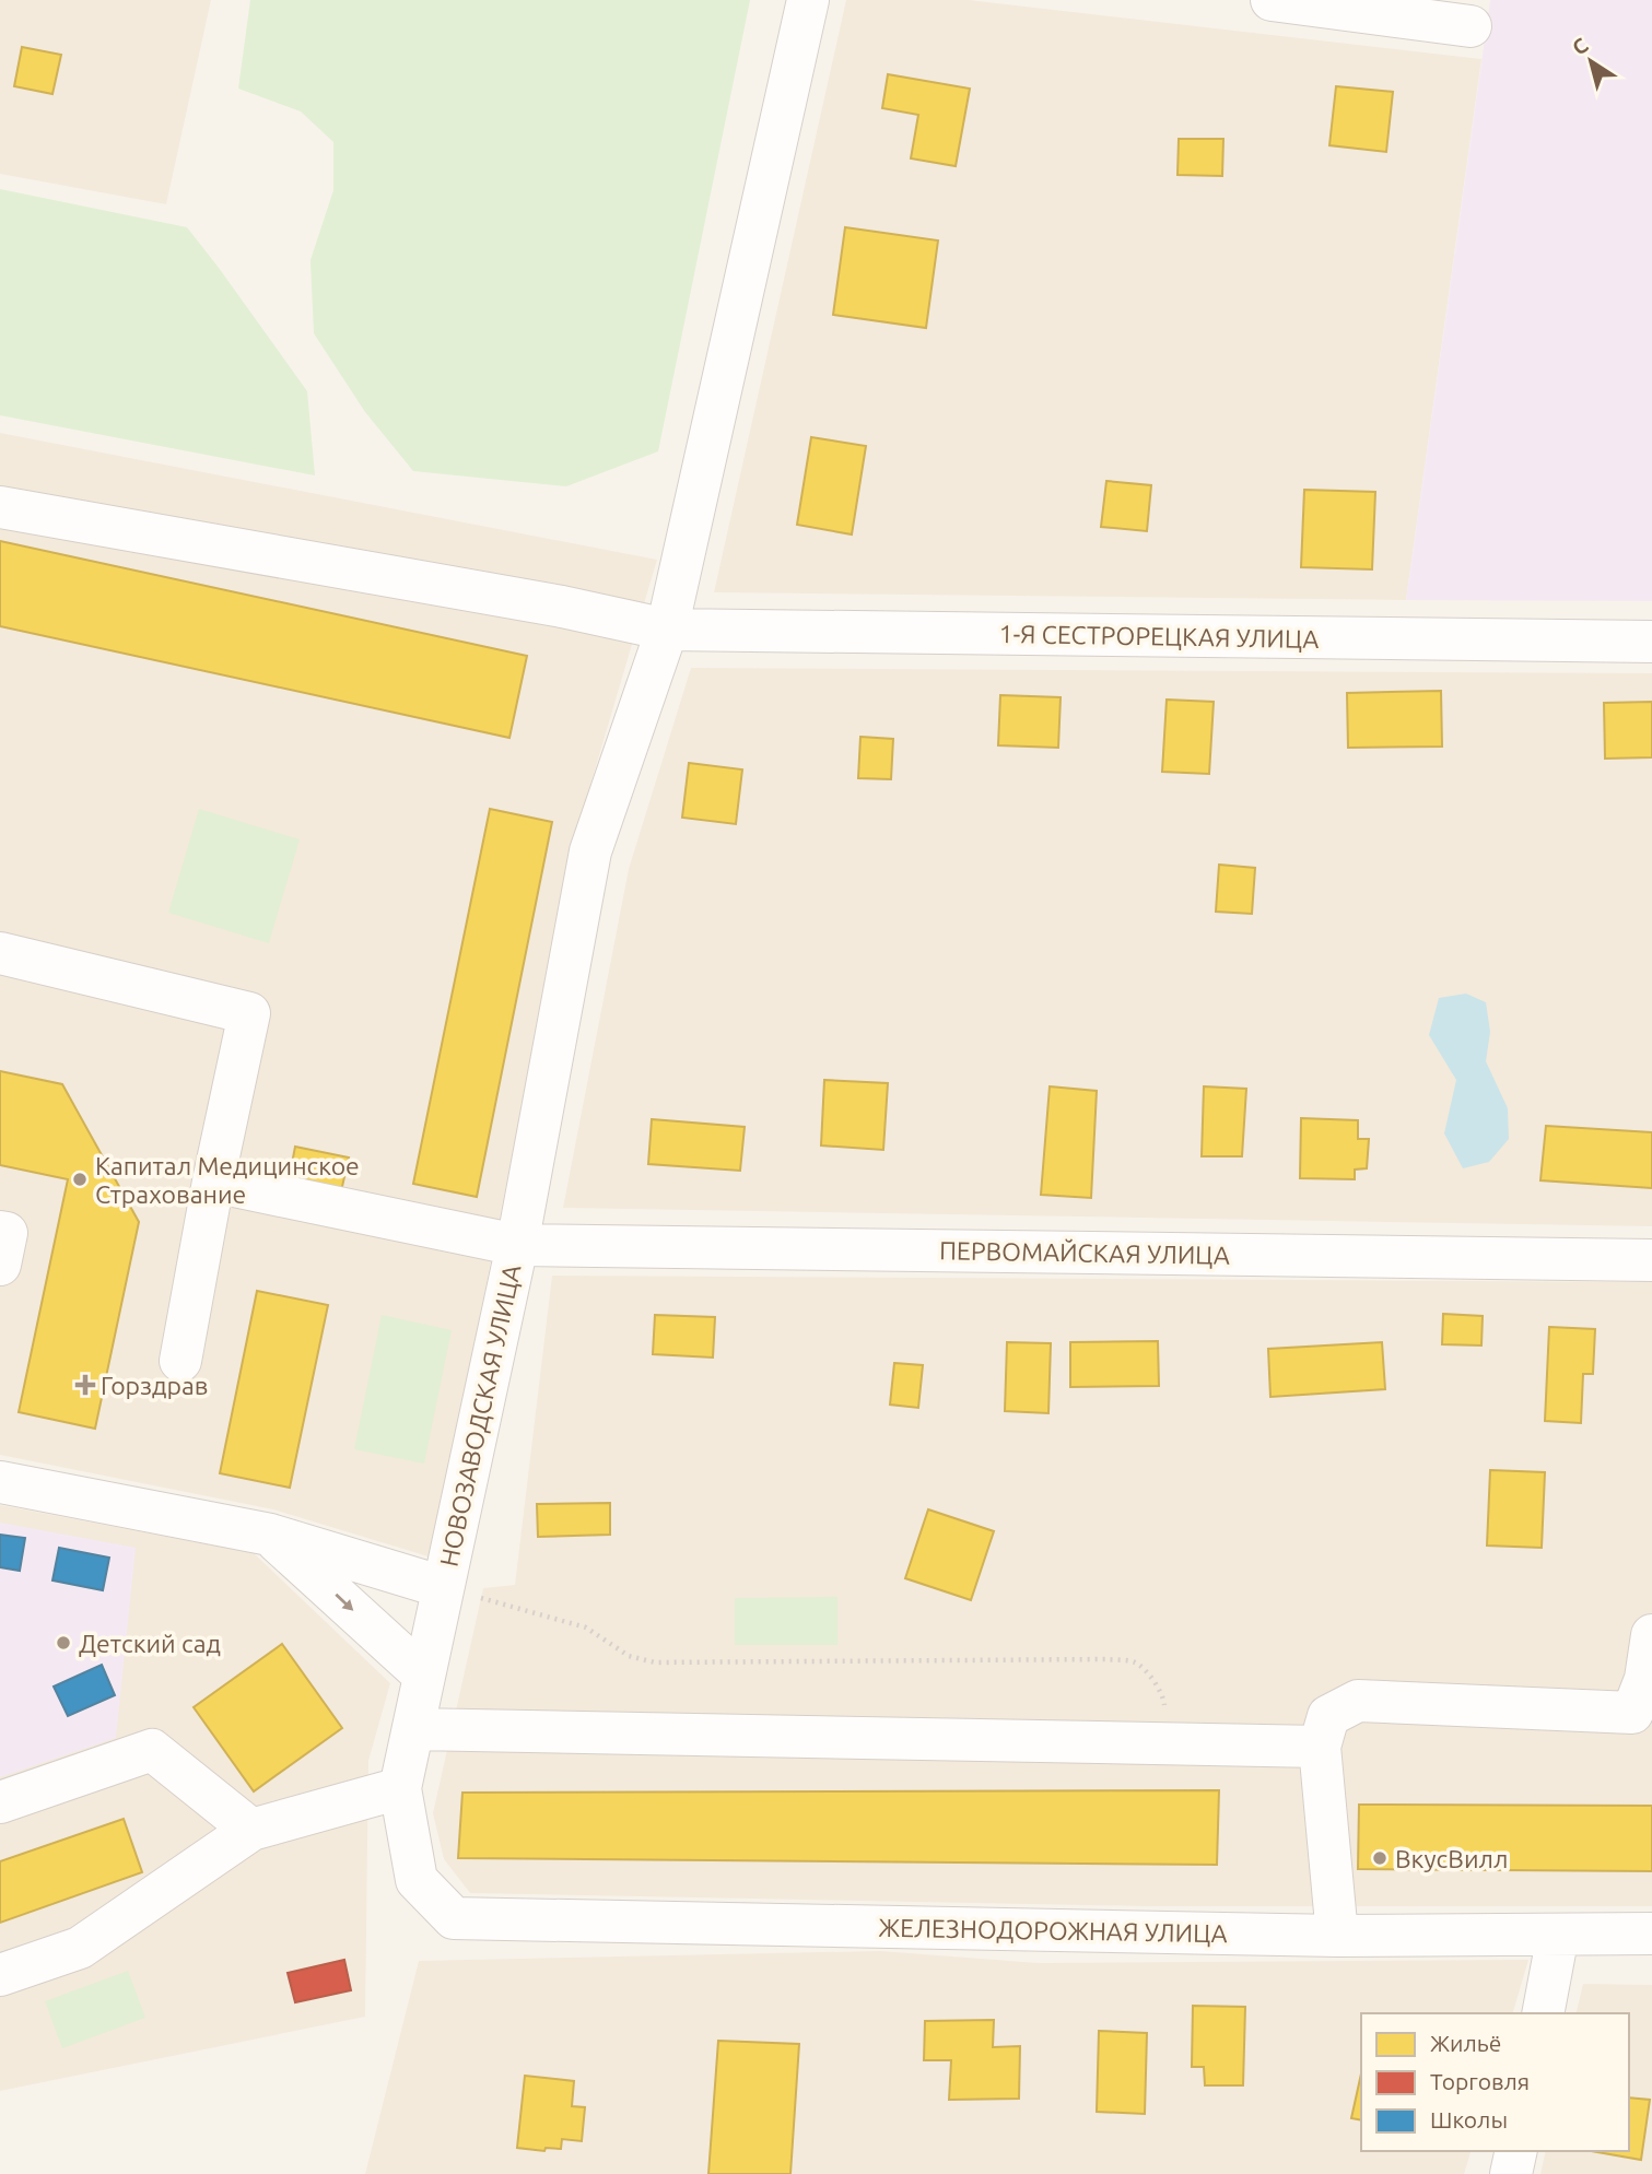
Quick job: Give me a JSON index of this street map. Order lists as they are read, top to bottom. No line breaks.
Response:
{"streets":{"street":["1-Я СЕСТРОРЕЦКАЯ УЛИЦА","ПЕРВОМАЙСКАЯ УЛИЦА","НОВОЗАВОДСКАЯ УЛИЦА","ЖЕЛЕЗНОДОРОЖНАЯ УЛИЦА"]},"crossings":[["1-Я СЕСТРОРЕЦКАЯ УЛИЦА","НОВОЗАВОДСКАЯ УЛИЦА"],["ПЕРВОМАЙСКАЯ УЛИЦА","НОВОЗАВОДСКАЯ УЛИЦА"],["НОВОЗАВОДСКАЯ УЛИЦА","ЖЕЛЕЗНОДОРОЖНАЯ УЛИЦА"]],"places":{"other":["Капитал Медицинское Страхование","Детский сад","ВкусВилл"],"health":["Горздрав"]},"legend":["Жильё","Торговля","Школы"],"north":"top left"}
